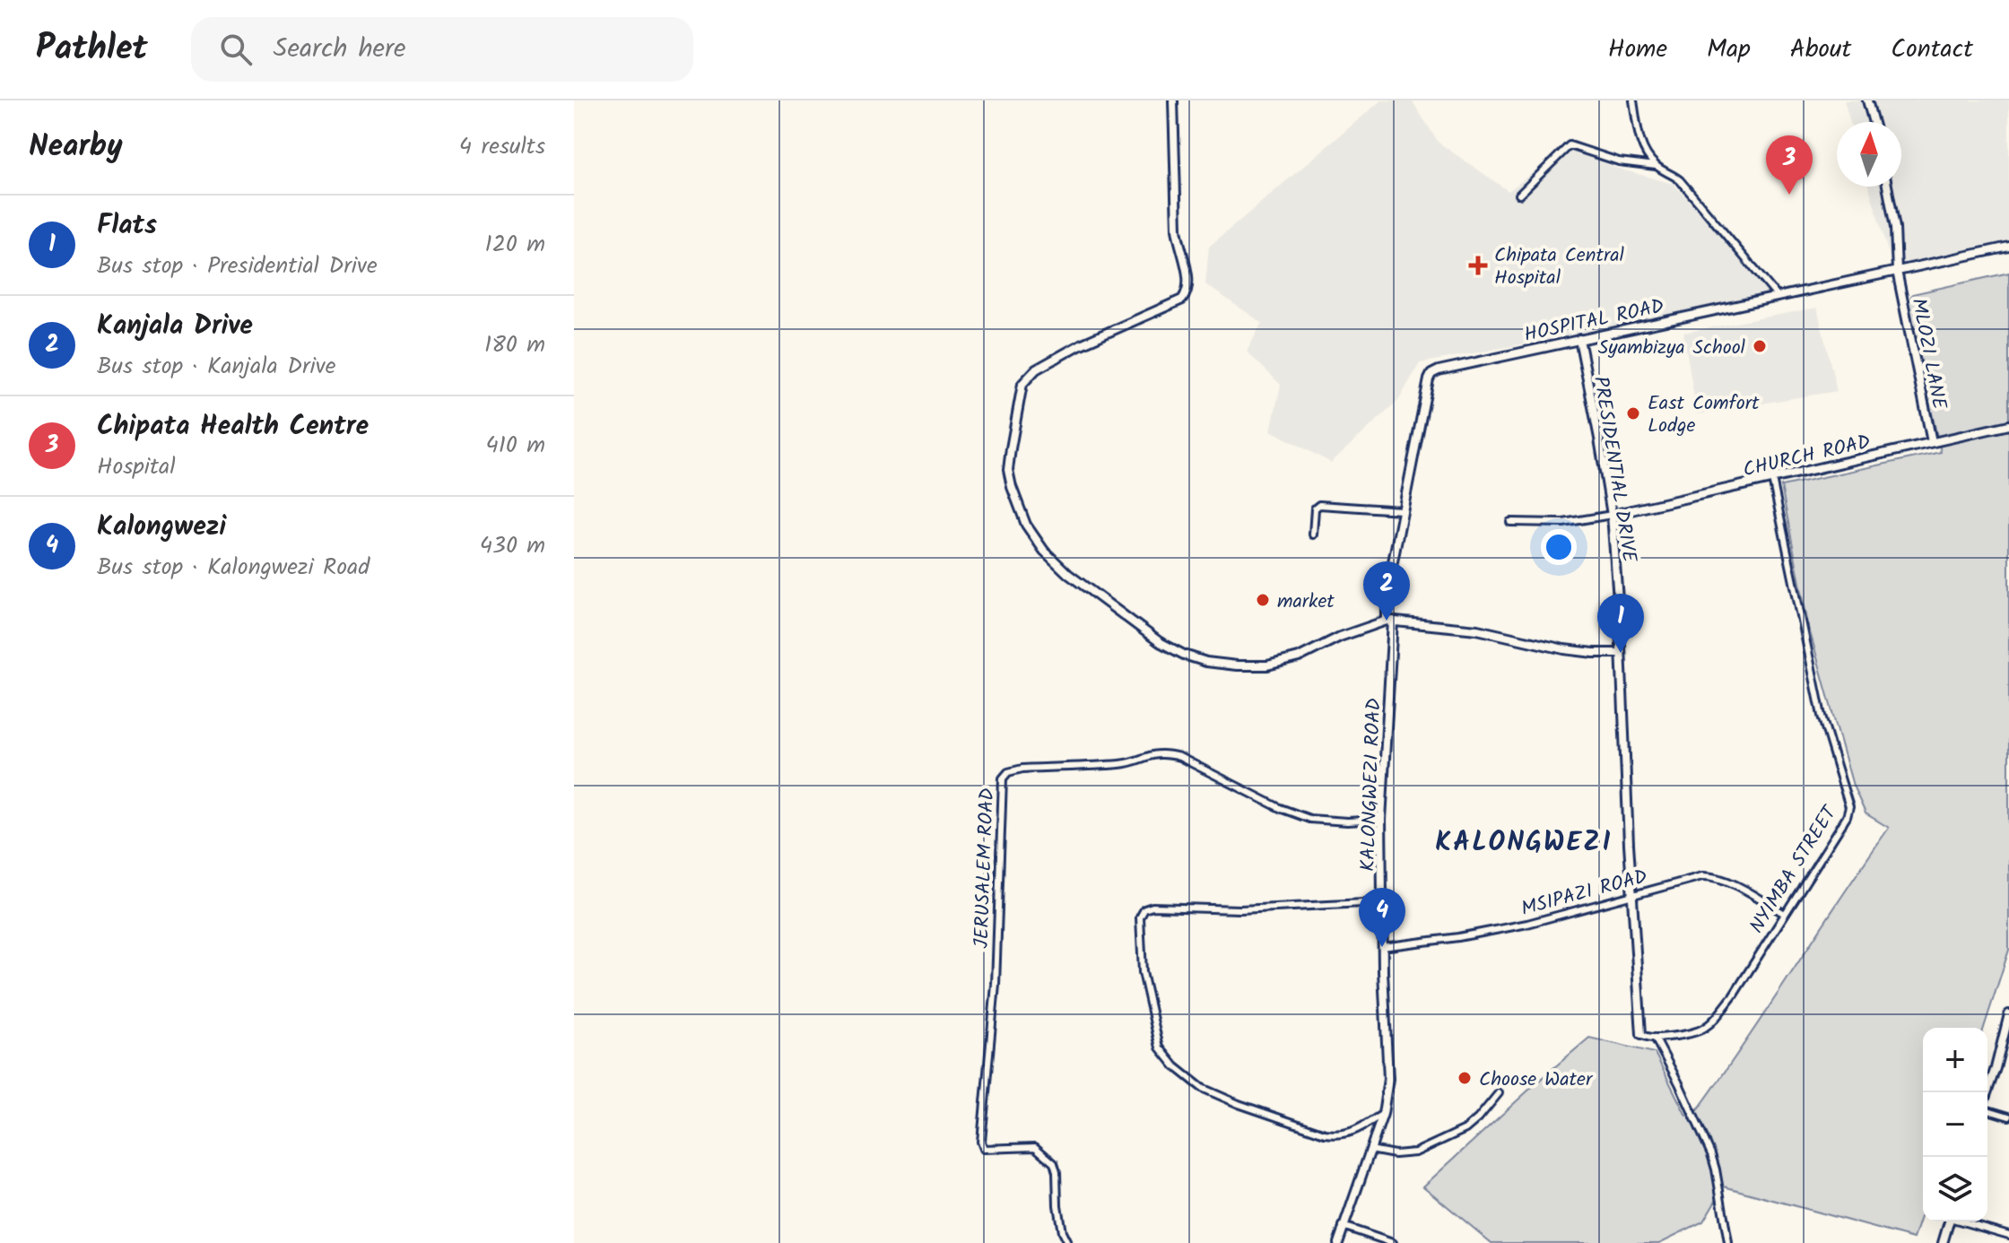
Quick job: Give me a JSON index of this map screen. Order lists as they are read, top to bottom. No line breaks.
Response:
{"streets":{"street":["HOSPITAL ROAD","MLOZI LANE","CHURCH ROAD","PRESIDENTIAL DRIVE","KALONGWEZI ROAD","JERUSALEM ROAD","NYIMBA STREET","MSIPAZI ROAD"]},"crossings":[["HOSPITAL ROAD","MLOZI LANE"],["HOSPITAL ROAD","PRESIDENTIAL DRIVE"],["HOSPITAL ROAD","KALONGWEZI ROAD"],["MLOZI LANE","CHURCH ROAD"],["CHURCH ROAD","PRESIDENTIAL DRIVE"],["CHURCH ROAD","NYIMBA STREET"],["PRESIDENTIAL DRIVE","NYIMBA STREET"],["PRESIDENTIAL DRIVE","MSIPAZI ROAD"],["KALONGWEZI ROAD","JERUSALEM ROAD"],["KALONGWEZI ROAD","MSIPAZI ROAD"],["NYIMBA STREET","MSIPAZI ROAD"]],"districts":["KALONGWEZI"],"places":{"health":["Chipata Central Hospital"],"other":["Syambizya School","East Comfort Lodge","market","Choose Water"]},"north":"top","page":{"header":"Pathlet","search":"Search here","nav":["Home","Map","About","Contact"],"heading":["Nearby","4 results"],"pins":["3","2","1","4"],"list":[{"mark":"1","name":"Flats","note":"Bus stop · Presidential Drive","value":"120 m"},{"mark":"2","name":"Kanjala Drive","note":"Bus stop · Kanjala Drive","value":"180 m"},{"mark":"3","name":"Chipata Health Centre","note":"Hospital","value":"410 m"},{"mark":"4","name":"Kalongwezi","note":"Bus stop · Kalongwezi Road","value":"430 m"}],"map_buttons":["+","−"]}}
